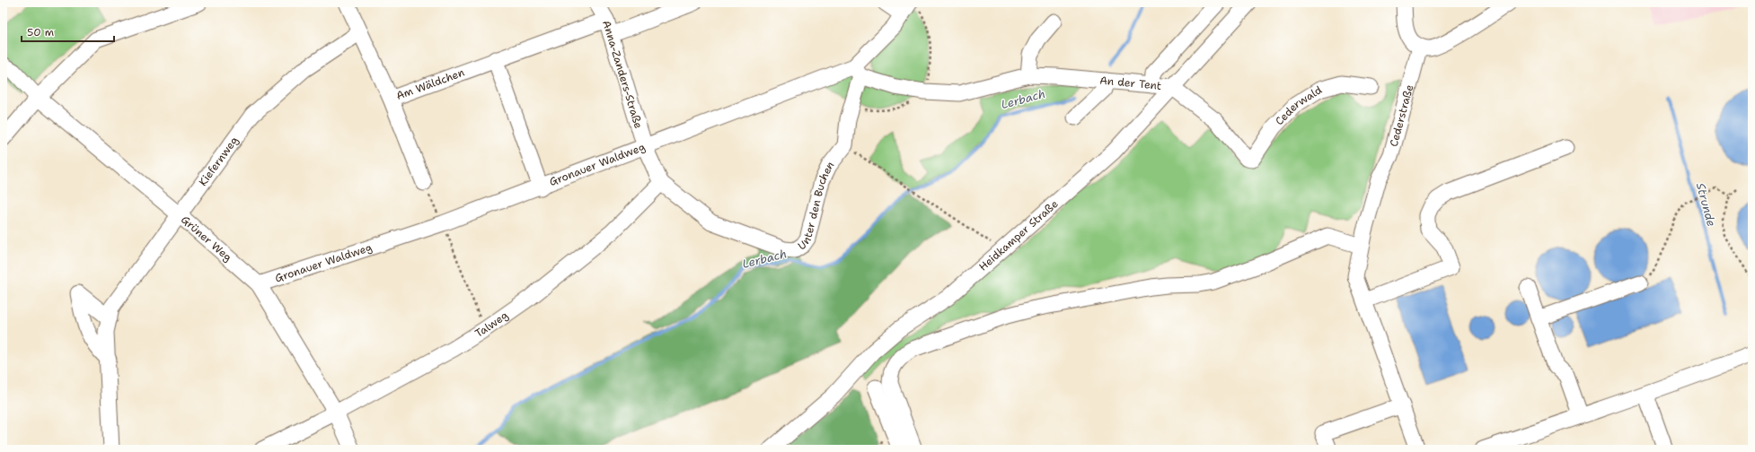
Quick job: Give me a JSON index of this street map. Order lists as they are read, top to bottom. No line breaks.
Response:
{"streets":{"street":["Anna-Zanders-Straße","Am Wäldchen","An der Tent","Cederwald","Cederstraße","Kiefernweg","Gronauer Waldweg","Unter den Buchen","Heidkamper Straße","Grüner Weg","Talweg"]},"crossings":[["Anna-Zanders-Straße","Am Wäldchen"],["Anna-Zanders-Straße","Gronauer Waldweg"],["An der Tent","Cederwald"],["An der Tent","Gronauer Waldweg"],["An der Tent","Heidkamper Straße"],["Kiefernweg","Grüner Weg"],["Gronauer Waldweg","Grüner Weg"],["Unter den Buchen","Talweg"],["Grüner Weg","Talweg"]],"water":["Lerbach","Strunde"],"scale_bar":"50 m"}
